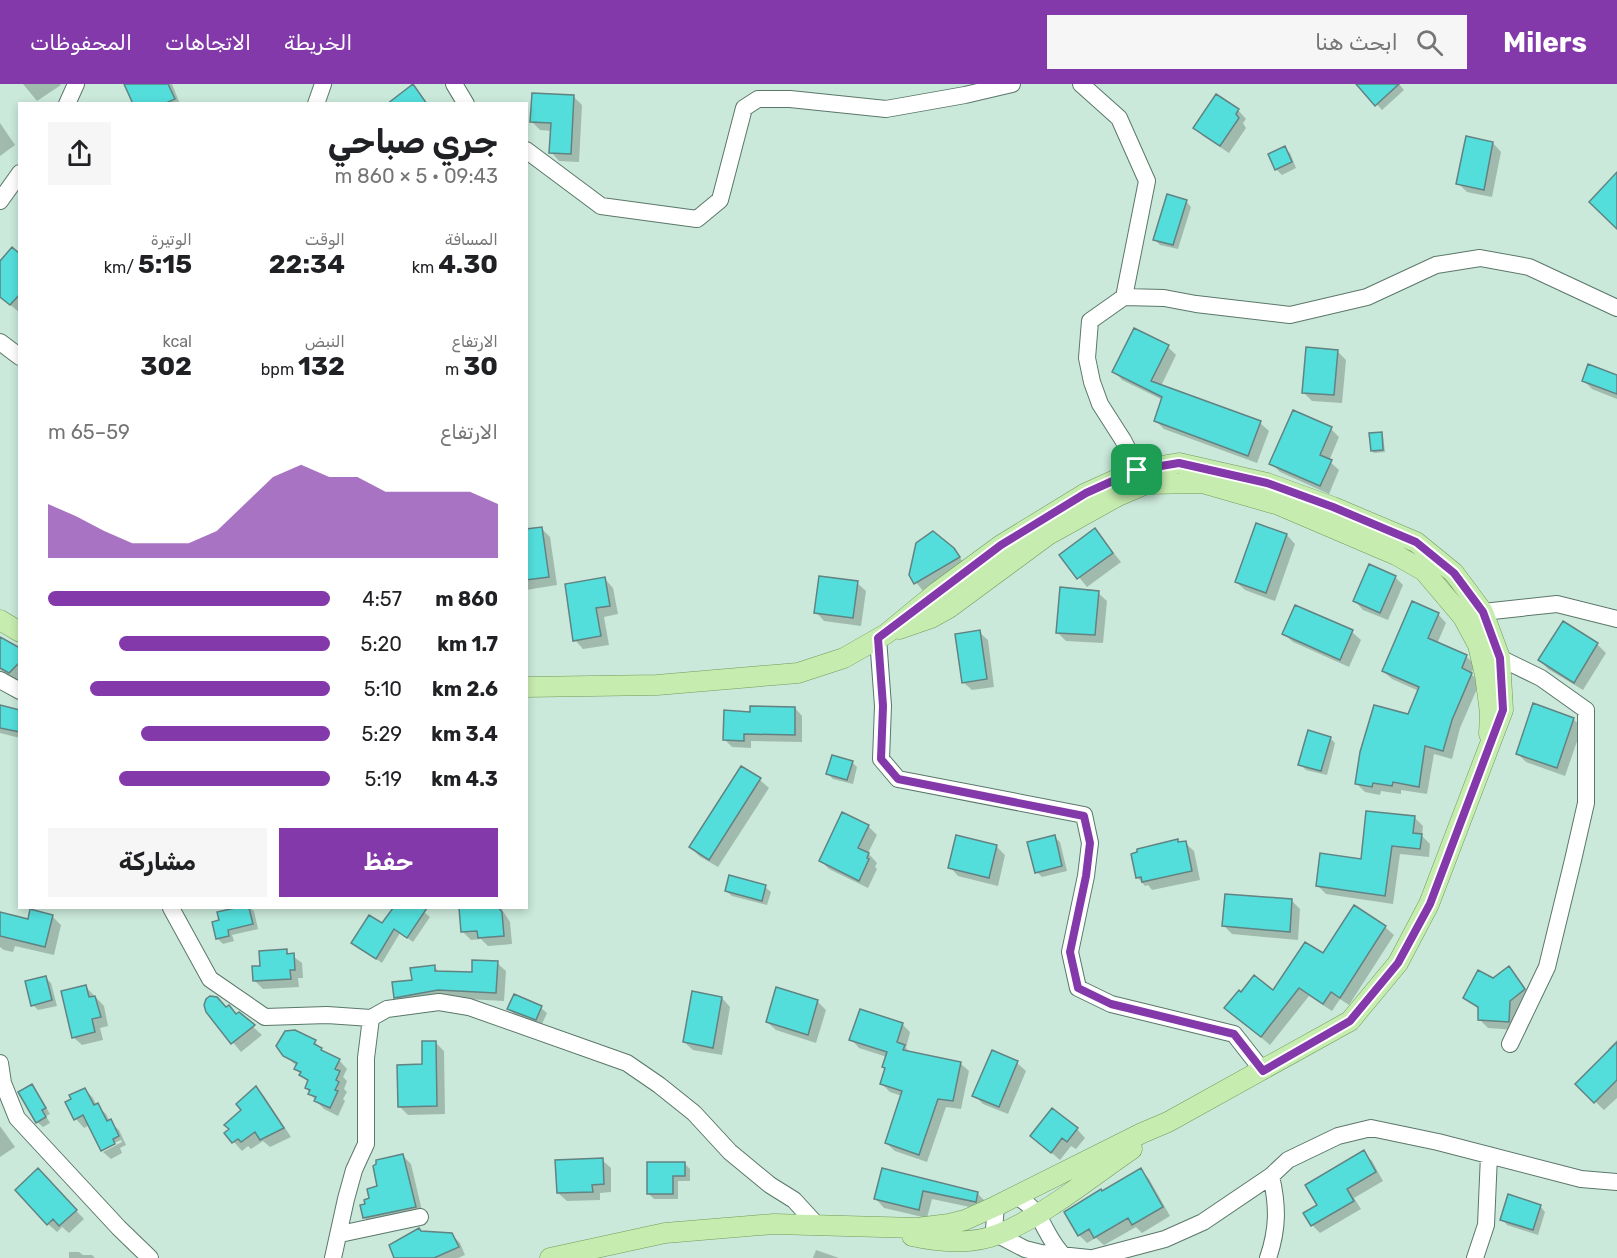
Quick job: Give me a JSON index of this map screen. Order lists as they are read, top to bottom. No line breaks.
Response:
{"page":{"header":"Milers","search":"ابحث هنا","nav":["الخريطة","الاتجاهات","المحفوظات"],"heading":["جري صباحي","09:43 · 5 × 860 m"],"stats":[["المسافة","4.30 km"],["الوقت","22:34"],["الوتيرة","5:15 /km"],["الارتفاع","30 m"],["النبض","132 bpm"],["kcal","302"]],"chart":["الارتفاع","59–65 m"],"list":[{"name":"860 m","note":"4:57"},{"name":"1.7 km","note":"5:20"},{"name":"2.6 km","note":"5:10"},{"name":"3.4 km","note":"5:29"},{"name":"4.3 km","note":"5:19"}],"buttons":["حفظ","مشاركة"]}}
